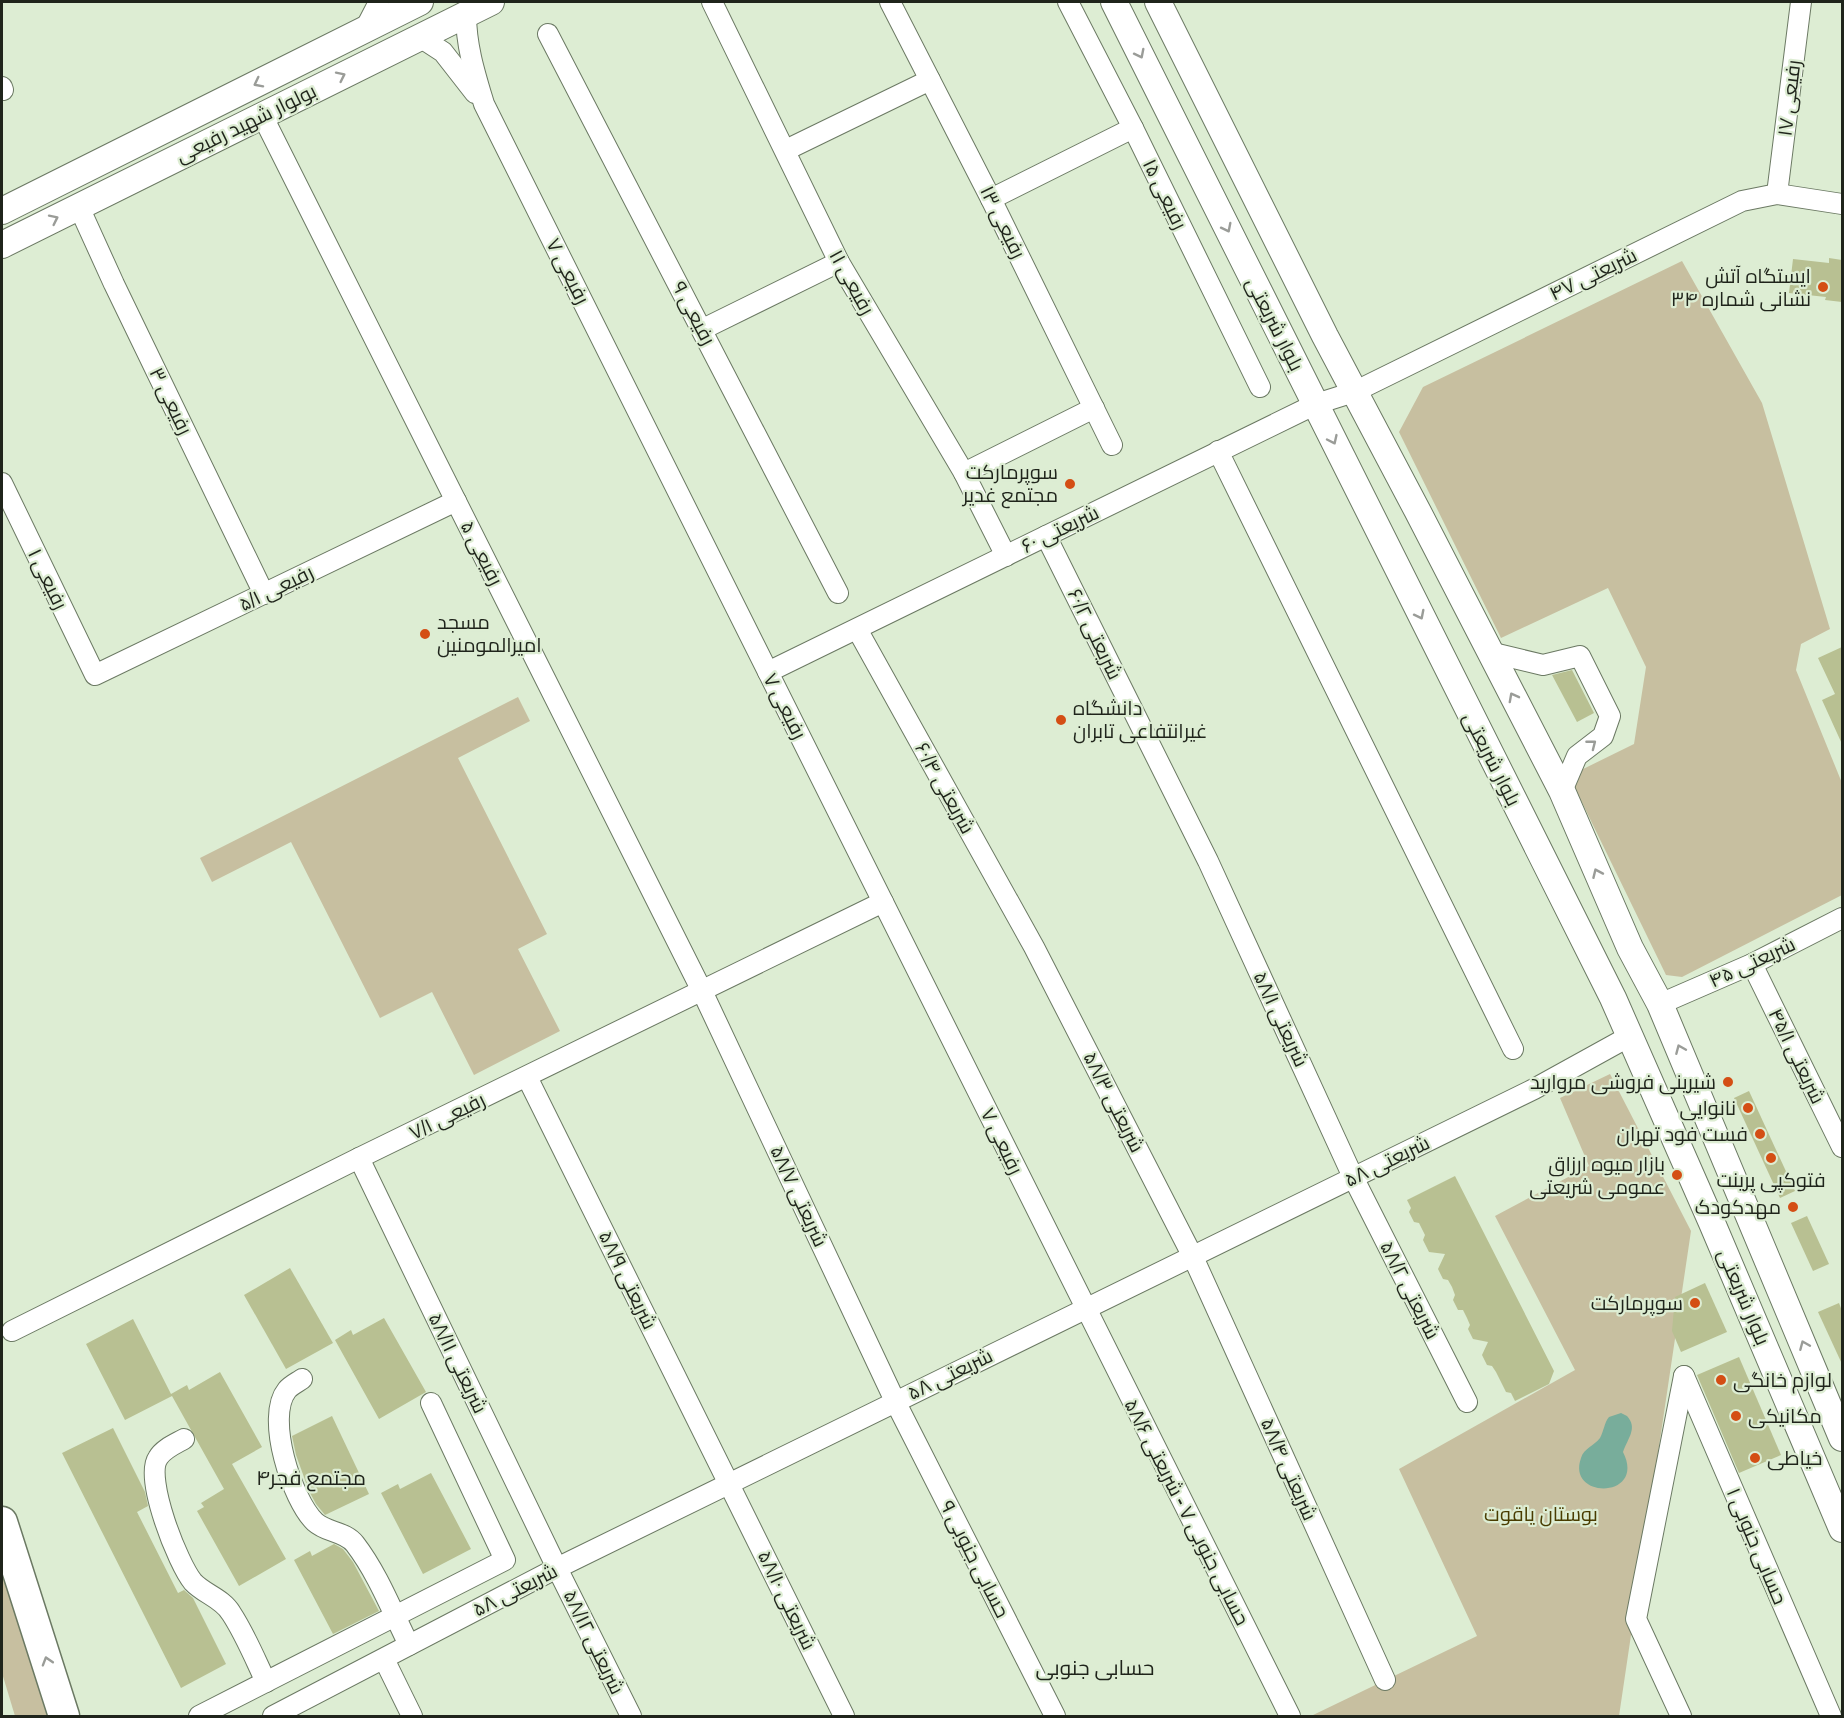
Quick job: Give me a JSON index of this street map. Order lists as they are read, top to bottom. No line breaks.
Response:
{"streets":{"main road":["بولوار شهید رفیعی","بلوار شریعتی"],"street":["رفیعی ۱۷","رفیعی ۱۵","رفیعی ۱۳","رفیعی ۷","شریعتی ۴۷","رفیعی ۱۱","رفیعی ۹","رفیعی ۳","شریعتی ۶۰","رفیعی ۵","رفیعی ۱","رفیعی ۵/۱","شریعتی ۶۰/۲","شریعتی ۶۰/۴","شریعتی ۴۵","شریعتی ۵۸/۱","شریعتی ۴۵/۱","شریعتی ۵۸/۳","رفیعی ۷/۱","شریعتی ۵۸","شریعتی ۵۸/۷","شریعتی ۵۸/۹","شریعتی ۵۸/۲","شریعتی ۵۸/۱۱","شریعتی ۵۸/۴","حسابی جنوبی ۷ - شریعتی ۵۸/۶","حسابی جنوبی ۱","حسابی جنوبی ۹","شریعتی ۵۸/۱۰","شریعتی ۵۸/۱۲"]},"crossings":[["رفیعی ۱۷","شریعتی ۴۷"],["بولوار شهید رفیعی","رفیعی ۳"],["بولوار شهید رفیعی","رفیعی ۵"],["رفیعی ۷","شریعتی ۶۰"],["رفیعی ۷","رفیعی ۷/۱"],["رفیعی ۷","شریعتی ۵۸"],["رفیعی ۷","حسابی جنوبی ۷ - شریعتی ۵۸/۶"],["شریعتی ۴۷","بلوار شریعتی"],["شریعتی ۴۷","شریعتی ۶۰"],["رفیعی ۱۱","شریعتی ۶۰"],["بلوار شریعتی","شریعتی ۶۰"],["بلوار شریعتی","شریعتی ۴۵"],["بلوار شریعتی","شریعتی ۵۸"],["رفیعی ۳","رفیعی ۵/۱"],["شریعتی ۶۰","شریعتی ۶۰/۲"],["شریعتی ۶۰","شریعتی ۶۰/۴"],["رفیعی ۵","رفیعی ۵/۱"],["رفیعی ۵","رفیعی ۷/۱"],["رفیعی ۵","شریعتی ۵۸/۷"],["رفیعی ۱","رفیعی ۵/۱"],["شریعتی ۶۰/۲","شریعتی ۵۸/۱"],["شریعتی ۶۰/۴","شریعتی ۵۸/۳"],["شریعتی ۴۵","شریعتی ۴۵/۱"],["شریعتی ۵۸/۱","شریعتی ۵۸"],["شریعتی ۵۸/۱","شریعتی ۵۸/۲"],["شریعتی ۵۸/۳","شریعتی ۵۸"],["شریعتی ۵۸/۳","شریعتی ۵۸/۴"],["رفیعی ۷/۱","شریعتی ۵۸/۷"],["رفیعی ۷/۱","شریعتی ۵۸/۹"],["رفیعی ۷/۱","شریعتی ۵۸/۱۱"],["شریعتی ۵۸","شریعتی ۵۸/۷"],["شریعتی ۵۸","شریعتی ۵۸/۹"],["شریعتی ۵۸","شریعتی ۵۸/۲"],["شریعتی ۵۸","شریعتی ۵۸/۱۱"],["شریعتی ۵۸","شریعتی ۵۸/۴"],["شریعتی ۵۸","حسابی جنوبی ۷ - شریعتی ۵۸/۶"],["شریعتی ۵۸","حسابی جنوبی ۹"],["شریعتی ۵۸","شریعتی ۵۸/۱۰"],["شریعتی ۵۸","شریعتی ۵۸/۱۲"],["شریعتی ۵۸/۷","حسابی جنوبی ۹"],["شریعتی ۵۸/۹","شریعتی ۵۸/۱۰"],["شریعتی ۵۸/۱۱","شریعتی ۵۸/۱۲"]],"districts":["مجتمع فجر۴","حسابی جنوبی"],"parks":["بوستان یاقوت"],"places":["ایستگاه آتش نشانی شماره ۳۴","سوپرمارکت مجتمع غدیر","مسجد امیرالمومنین","دانشگاه غیرانتفاعی تابران","شیرینی فروشی مروارید","نانوایی","فست فود تهران","فتوکپی پرینت","بازار میوه ارزاق عمومی شریعتی","مهدکودک","سوپرمارکت","لوازم خانگی","مکانیکی","خیاطی"]}
